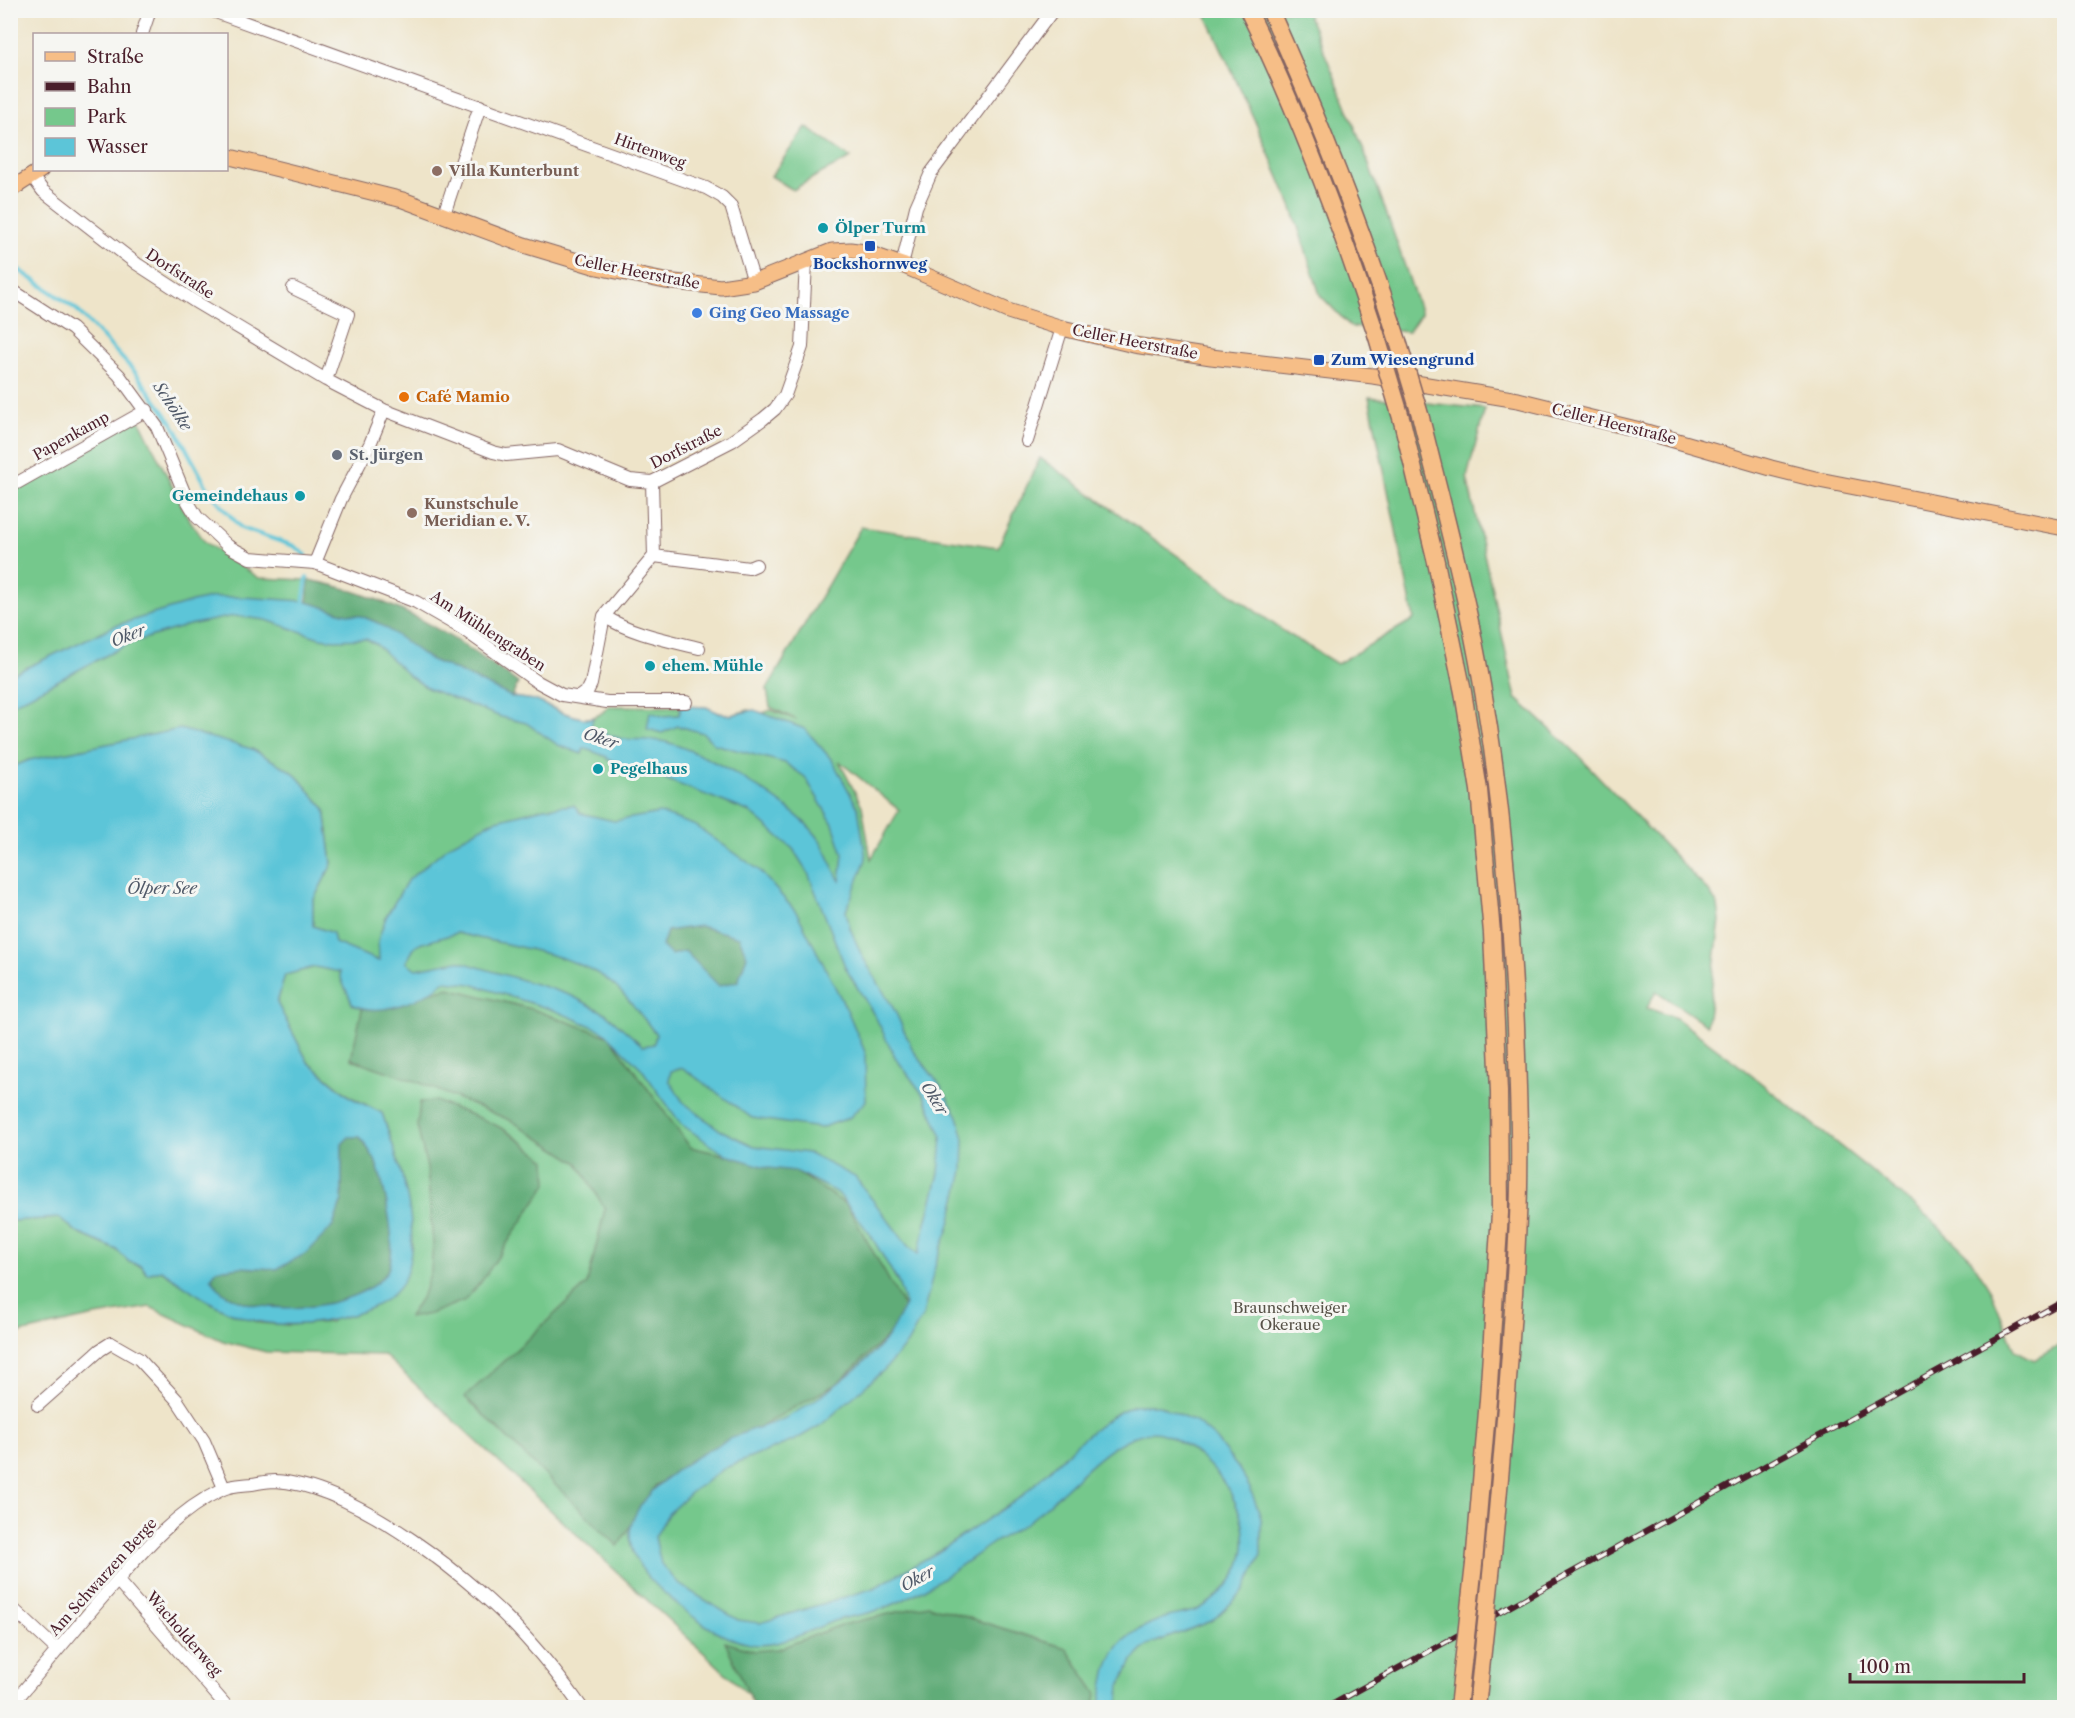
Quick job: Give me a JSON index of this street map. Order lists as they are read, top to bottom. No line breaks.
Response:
{"streets":{"main road":["Celler Heerstraße"],"street":["Hirtenweg","Dorfstraße","Papenkamp","Am Mühlengraben","Am Schwarzen Berge","Wacholderweg"]},"crossings":[["Hirtenweg","Celler Heerstraße"],["Celler Heerstraße","Dorfstraße"],["Papenkamp","Am Mühlengraben"],["Am Schwarzen Berge","Wacholderweg"]],"water":["Schölke","Oker","Ölper See"],"parks":["Braunschweiger Okeraue"],"places":{"other":["Villa Kunterbunt","Ölper Turm","Ging Geo Massage","Café Mamio","St. Jürgen","Gemeindehaus","Kunstschule Meridian e. V.","ehem. Mühle","Pegelhaus"],"transit":["Bockshornweg","Zum Wiesengrund"]},"legend":["Straße","Bahn","Park","Wasser"],"scale_bar":"100 m"}
